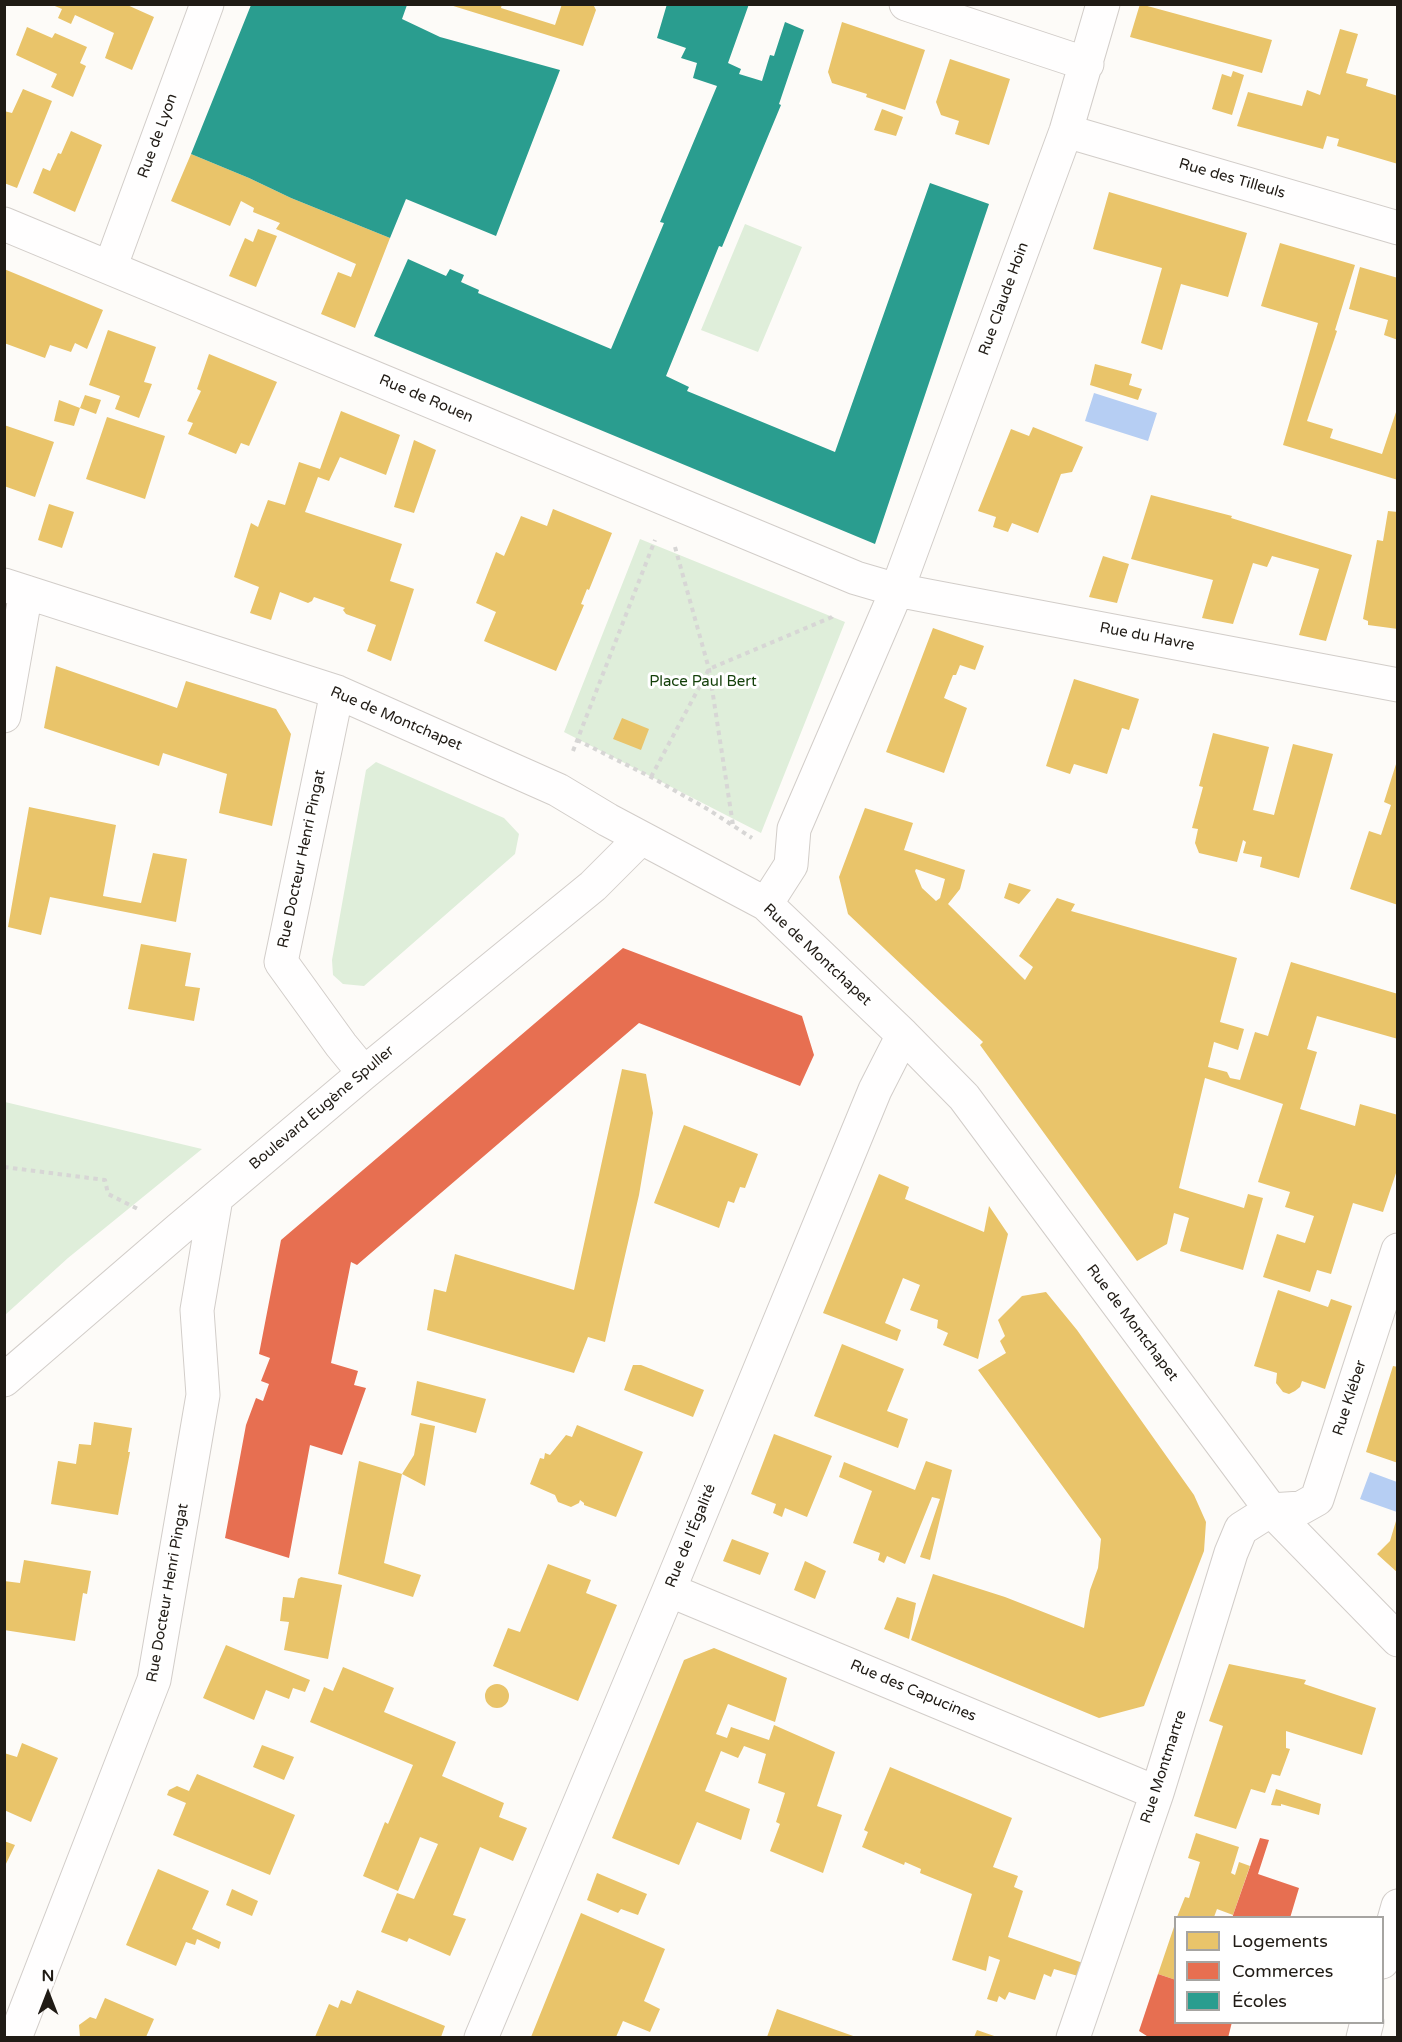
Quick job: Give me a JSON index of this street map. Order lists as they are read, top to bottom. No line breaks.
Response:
{"streets":{"street":["Rue de Lyon","Rue des Tilleuls","Rue Claude Hoin","Rue de Rouen","Rue du Havre","Rue de Montchapet","Rue Docteur Henri Pingat","Boulevard Eugène Spuller","Rue Kléber","Rue de l'Égalité","Rue des Capucines","Rue Montmartre"]},"crossings":[["Rue de Lyon","Rue de Rouen"],["Rue des Tilleuls","Rue Claude Hoin"],["Rue Claude Hoin","Rue du Havre"],["Rue de Rouen","Rue du Havre"],["Rue de Montchapet","Rue Docteur Henri Pingat"],["Rue de Montchapet","Boulevard Eugène Spuller"],["Rue de Montchapet","Rue Kléber"],["Rue de Montchapet","Rue de l'Égalité"],["Rue de Montchapet","Rue Montmartre"],["Rue Docteur Henri Pingat","Boulevard Eugène Spuller"],["Rue Kléber","Rue Montmartre"],["Rue de l'Égalité","Rue des Capucines"],["Rue des Capucines","Rue Montmartre"]],"parks":["Place Paul Bert"],"legend":["Logements","Commerces","Écoles"],"north":"top"}
